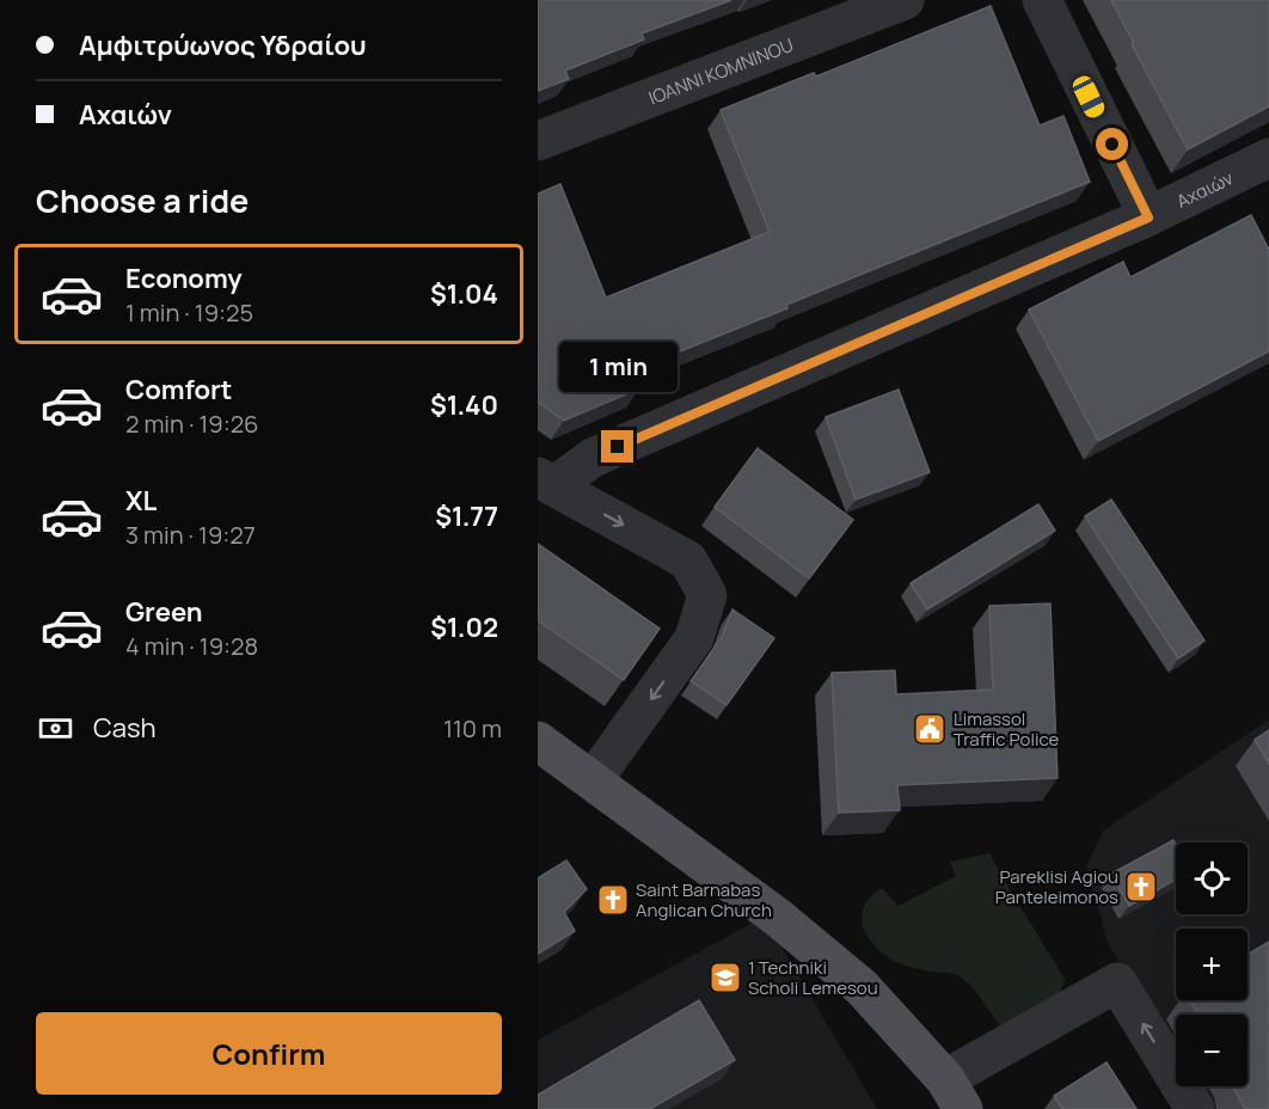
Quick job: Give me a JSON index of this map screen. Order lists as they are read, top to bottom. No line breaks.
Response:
{"streets":{"street":["IOANNI KOMNINOU","Αχαιών"]},"places":{"public building":["Limassol Traffic Police"],"church":["Pareklisi Agiou Panteleimonos","Saint Barnabas Anglican Church"],"school or university":["1 Techniki Scholi Lemesou"]},"page":{"banner":["Αμφιτρύωνος Υδραίου","Αχαιών"],"heading":"Choose a ride","list":[{"name":"Economy","note":"1 min · 19:25","value":"$1.04"},{"name":"Comfort","note":"2 min · 19:26","value":"$1.40"},{"name":"XL","note":"3 min · 19:27","value":"$1.77"},{"name":"Green","note":"4 min · 19:28","value":"$1.02"}],"bubble":"1 min","pay":["Cash","110 m"],"map_buttons":["+","−"],"buttons":"Confirm"}}
